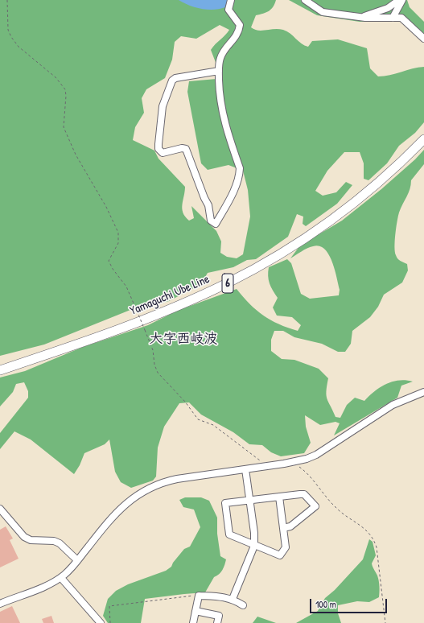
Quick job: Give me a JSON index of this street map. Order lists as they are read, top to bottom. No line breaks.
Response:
{"streets":{"main road":["6","Yamaguchi Ube Line"]},"districts":["大字西岐波"],"scale_bar":"100 m"}
